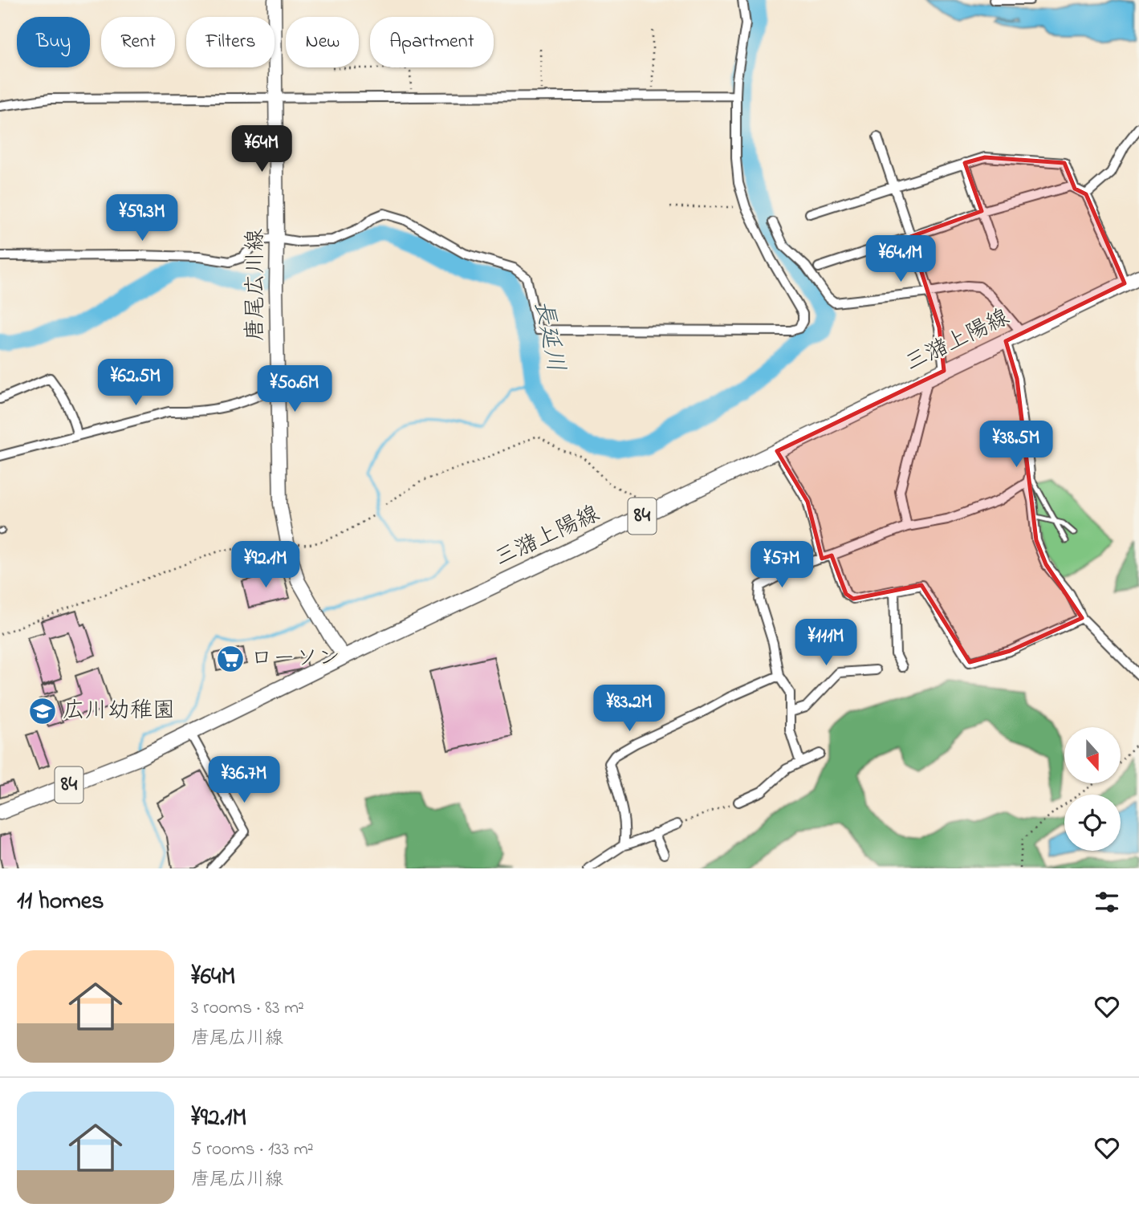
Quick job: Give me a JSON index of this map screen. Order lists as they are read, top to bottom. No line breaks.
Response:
{"streets":{"main road":["唐尾広川線","三潴上陽線","84"]},"crossings":[["唐尾広川線","三潴上陽線"]],"water":["長延川"],"places":{"supermarket":["ローソン"],"school or university":["広川幼稚園"]},"north":"bottom","page":{"chip":["Buy","Rent","Filters","New","Apartment"],"price":["¥64M","¥59.3M","¥64.1M","¥62.5M","¥50.6M","¥38.5M","¥92.1M","¥57M","¥111M","¥83.2M","¥36.7M"],"heading":"11 homes","list":[{"name":"¥64M","note":"3 rooms · 83 m² · 唐尾広川線"},{"name":"¥92.1M","note":"5 rooms · 133 m² · 唐尾広川線"}]}}
